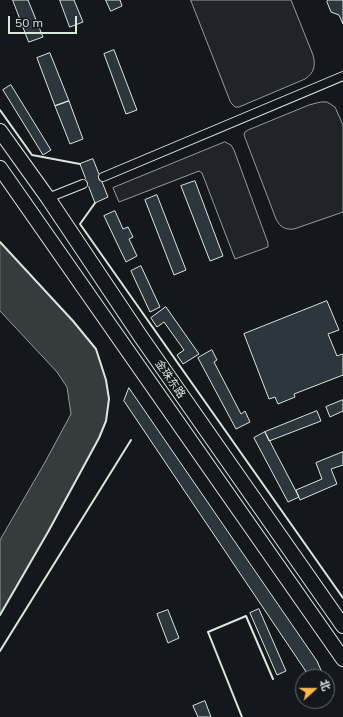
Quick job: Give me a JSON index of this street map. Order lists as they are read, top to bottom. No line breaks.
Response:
{"streets":{"highway":["金珠东路"]},"scale_bar":"50 m","north":"right"}
